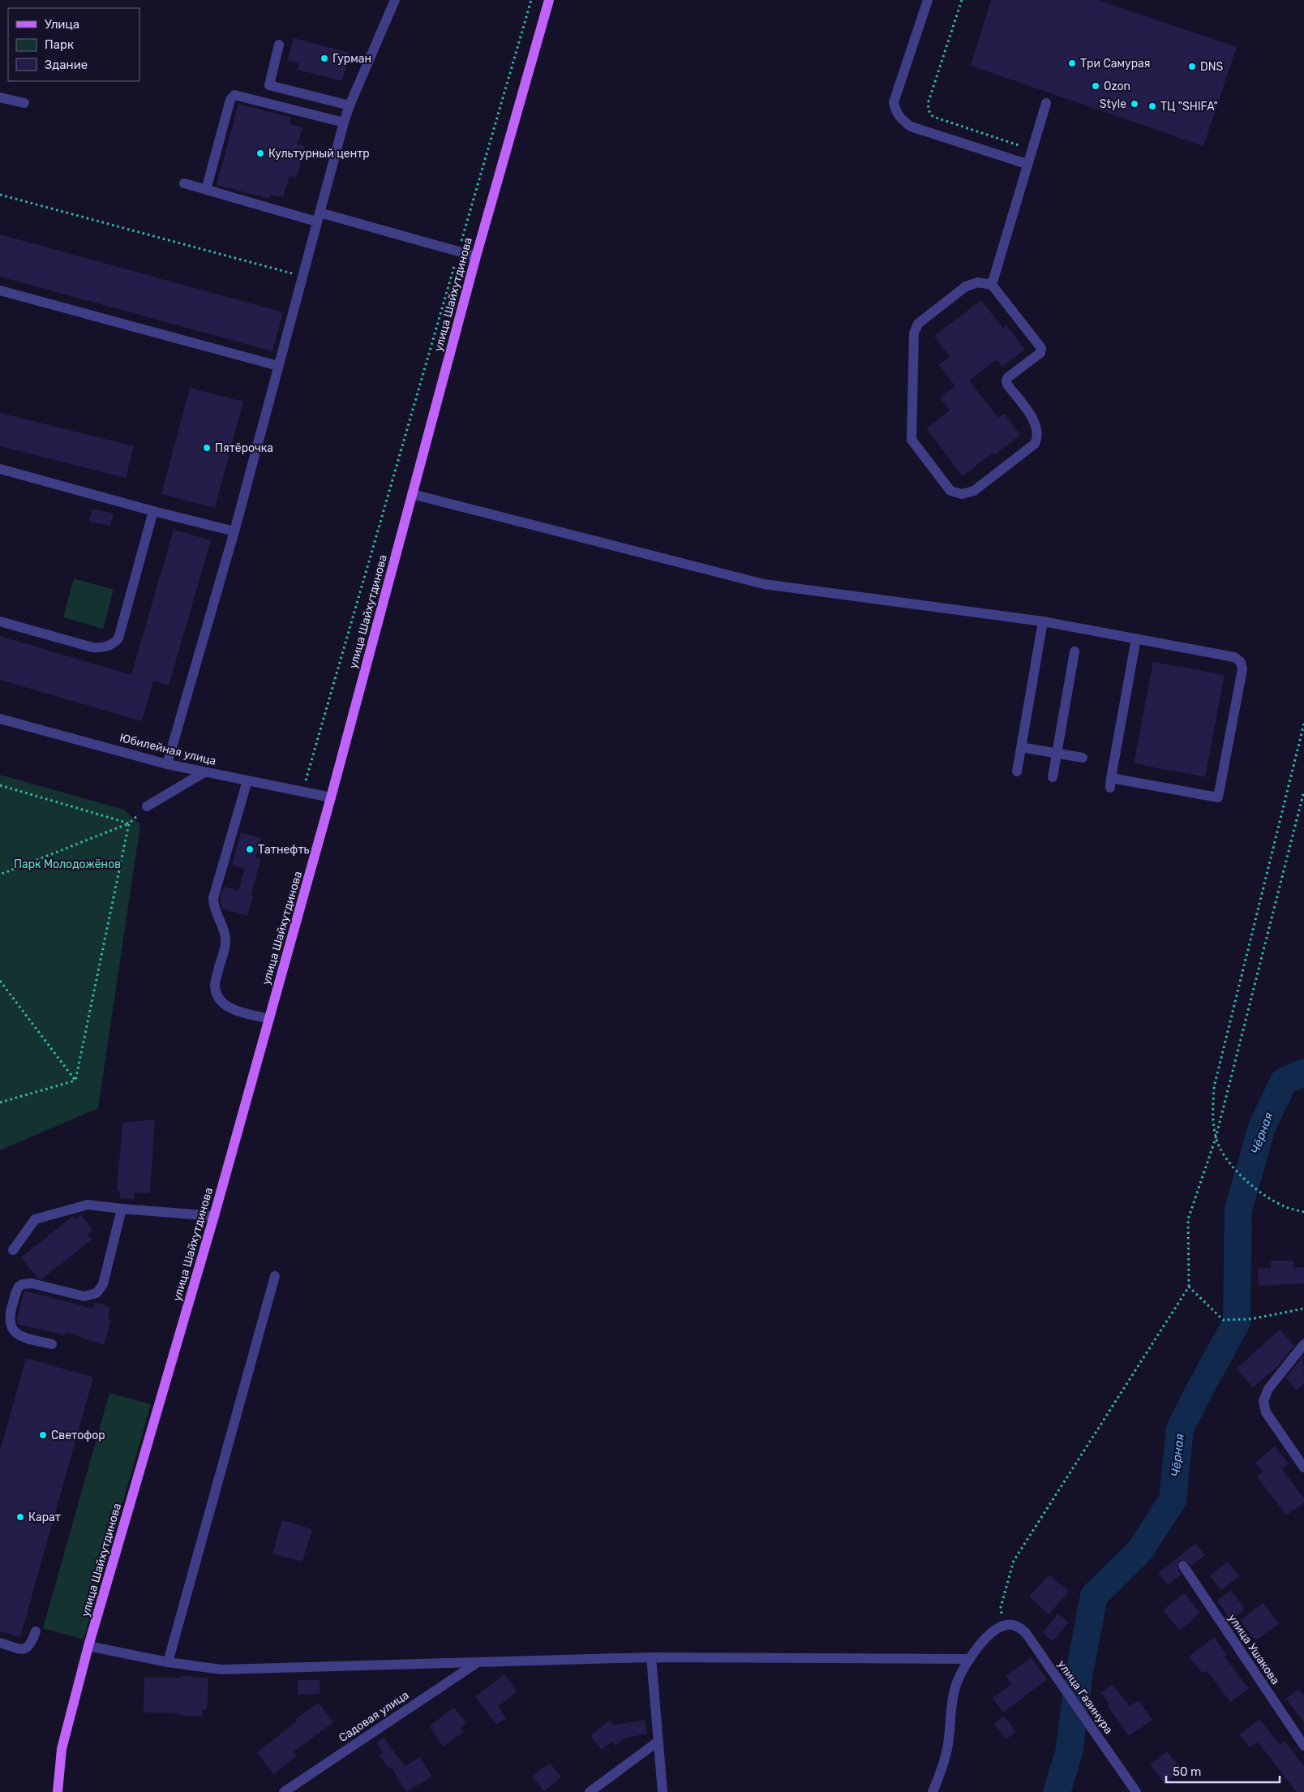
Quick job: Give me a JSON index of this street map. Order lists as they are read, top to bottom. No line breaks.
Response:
{"streets":{"main road":["улица Шайхутдинова"],"street":["Юбилейная улица","улица Ушакова","улица Газинура","Садовая улица"]},"crossings":[["улица Шайхутдинова","Юбилейная улица"]],"water":["Чёрная"],"parks":["Парк Молодожёнов"],"places":["Гурман","Три Самурая","DNS","Ozon","Style","ТЦ \"SHIFA\"","Культурный центр","Пятёрочка","Татнефть","Светофор","Карат"],"legend":["Улица","Парк","Здание"],"scale_bar":"50 m"}
